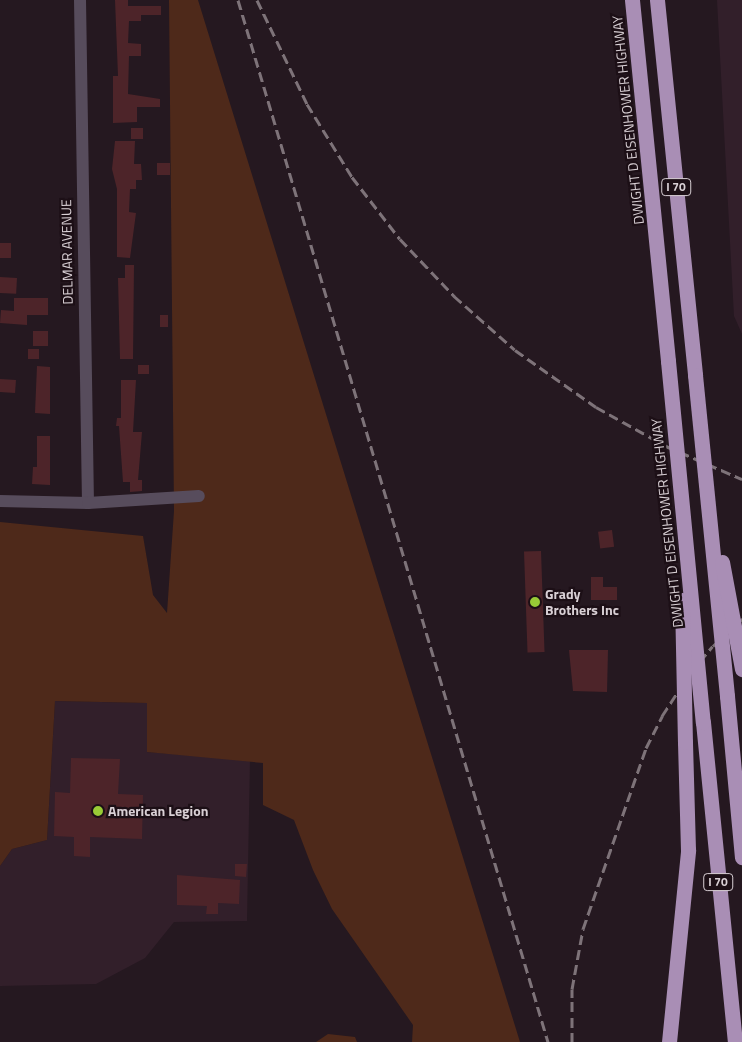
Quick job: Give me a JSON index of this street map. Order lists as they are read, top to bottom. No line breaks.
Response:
{"streets":{"highway":["DWIGHT D EISENHOWER HIGHWAY","I 70"],"street":["DELMAR AVENUE"]},"places":["Grady Brothers Inc","American Legion"]}
